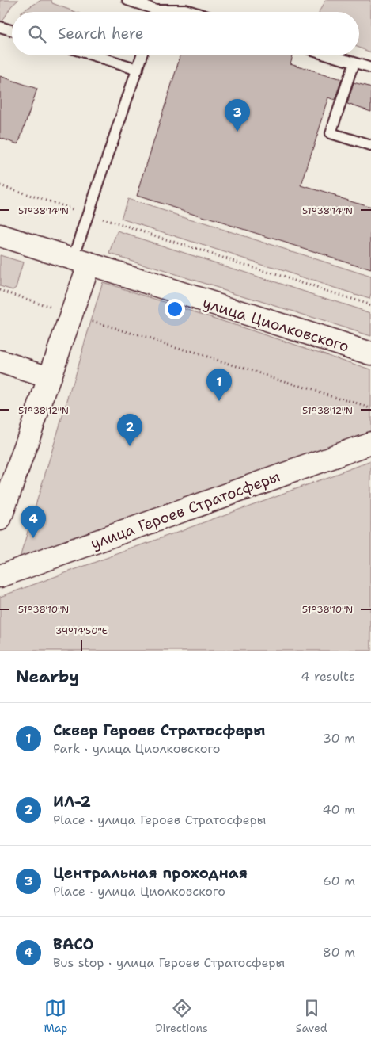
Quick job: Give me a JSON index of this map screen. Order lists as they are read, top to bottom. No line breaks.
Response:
{"streets":{"street":["улица Циолковского","улица Героев Стратосферы"]},"page":{"search":"Search here","pins":["3","1","2","4"],"heading":["Nearby","4 results"],"list":[{"mark":"1","name":"Сквер Героев Стратосферы","note":"Park · улица Циолковского","value":"30 m"},{"mark":"2","name":"ИЛ-2","note":"Place · улица Героев Стратосферы","value":"40 m"},{"mark":"3","name":"Центральная проходная","note":"Place · улица Циолковского","value":"60 m"},{"mark":"4","name":"ВАСО","note":"Bus stop · улица Героев Стратосферы","value":"80 m"}],"nav":["Map","Directions","Saved"]},"coordinates":["51°38'14\"N","51°38'12\"N","51°38'10\"N","39°14'50\"E"]}
